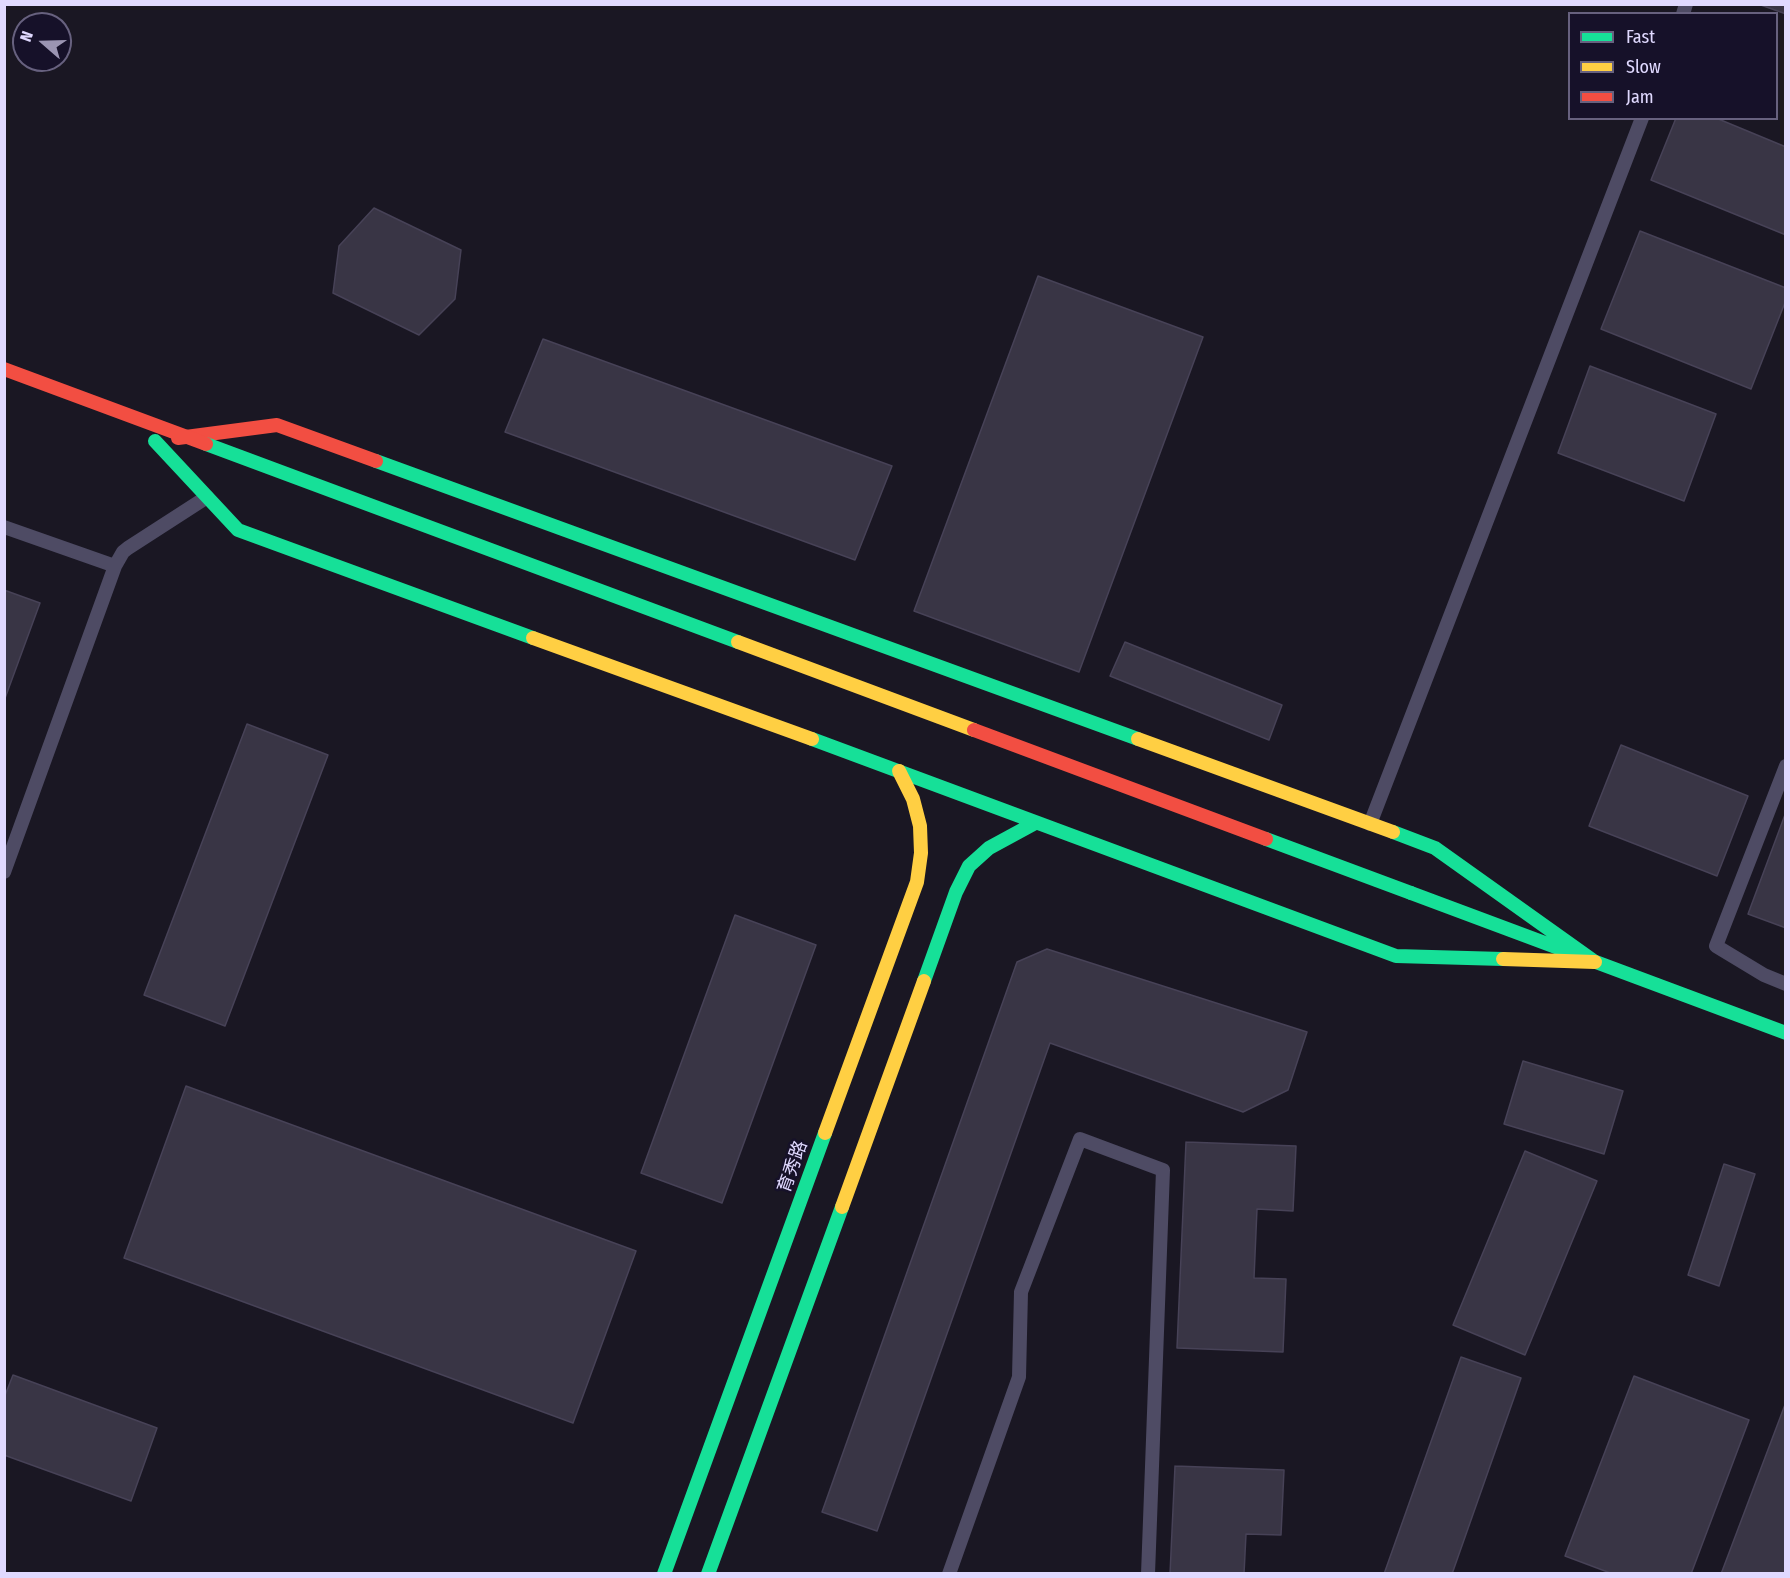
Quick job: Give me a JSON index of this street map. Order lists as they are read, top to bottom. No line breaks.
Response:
{"streets":{"street":["育秀路"]},"legend":["Fast","Slow","Jam"],"north":"left"}
